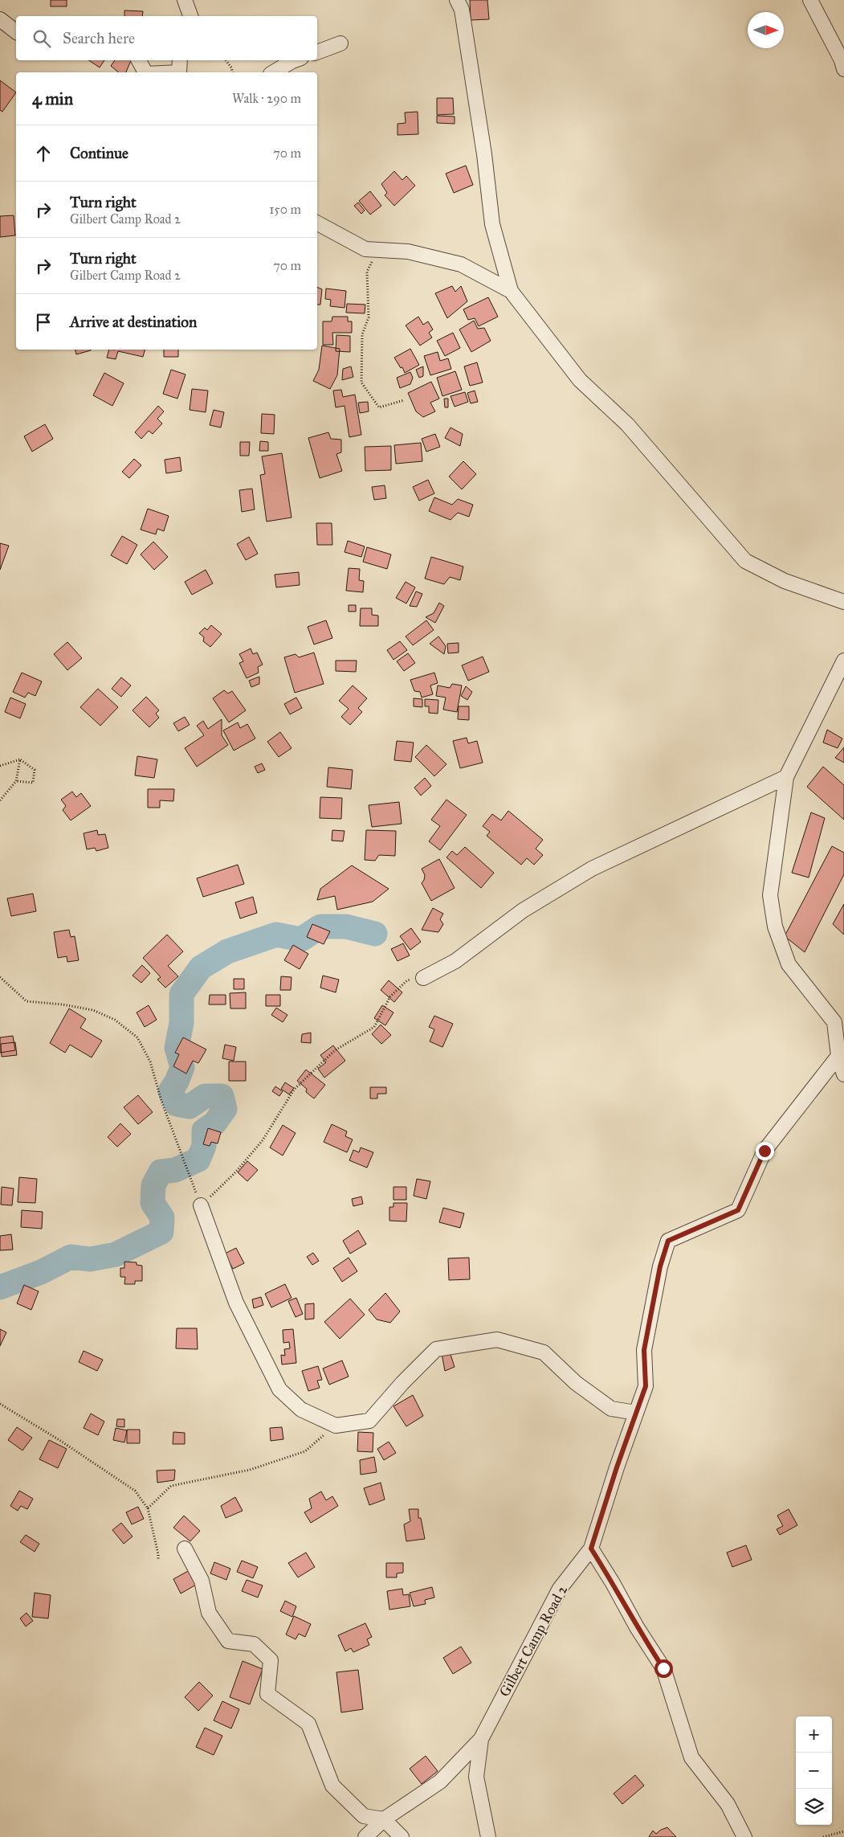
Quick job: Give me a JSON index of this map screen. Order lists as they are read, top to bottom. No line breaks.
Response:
{"streets":{"street":["Gilbert Camp Road 2"]},"north":"right","page":{"search":"Search here","heading":["4 min","Walk · 290 m"],"list":[["Continue","70 m"],["Turn right","Gilbert Camp Road 2","150 m"],["Turn right","Gilbert Camp Road 2","70 m"],"Arrive at destination"],"map_buttons":["+","−"]}}
